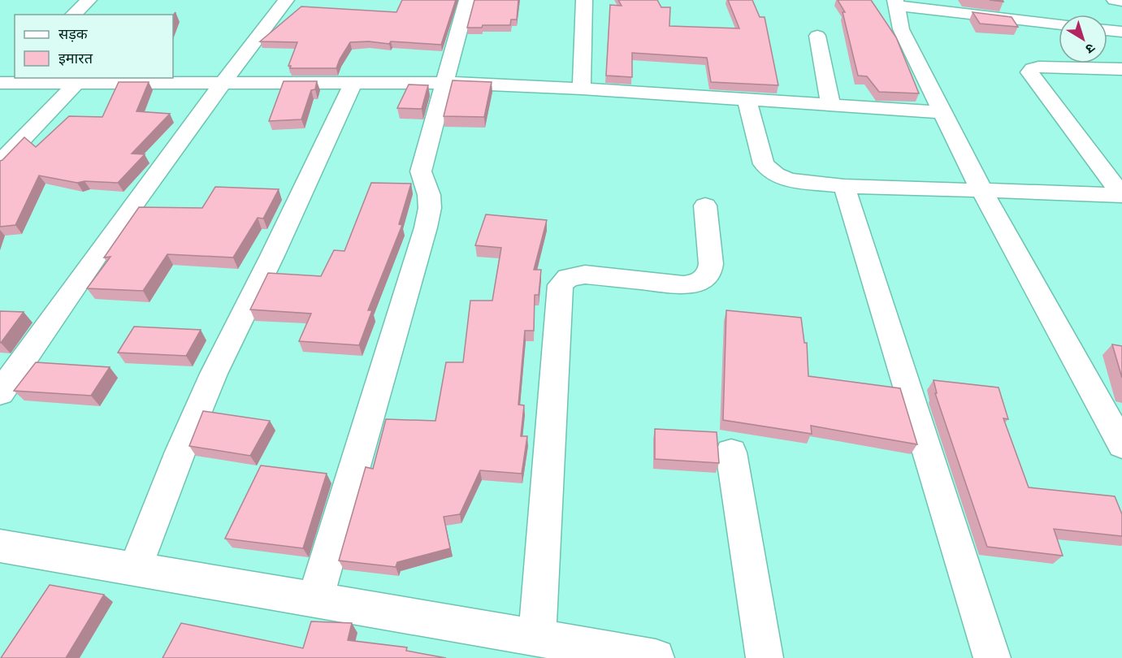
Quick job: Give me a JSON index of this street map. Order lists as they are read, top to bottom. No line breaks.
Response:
{"legend":["सड़क","इमारत"],"north":"bottom right"}
